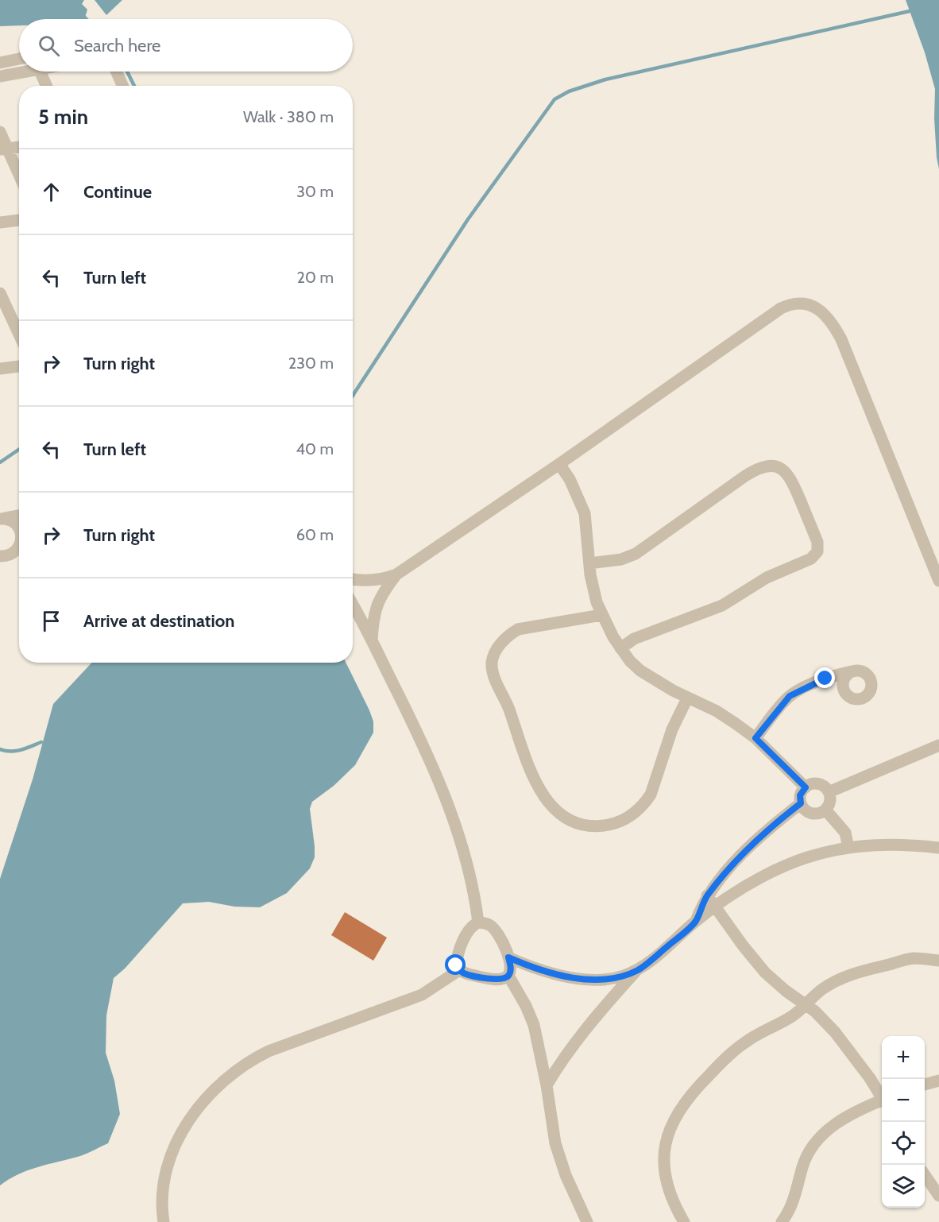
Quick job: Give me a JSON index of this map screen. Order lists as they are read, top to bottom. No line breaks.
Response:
{"page":{"search":"Search here","heading":["5 min","Walk · 380 m"],"list":[["Continue","30 m"],["Turn left","20 m"],["Turn right","230 m"],["Turn left","40 m"],["Turn right","60 m"],"Arrive at destination"],"map_buttons":["+","−"]}}
